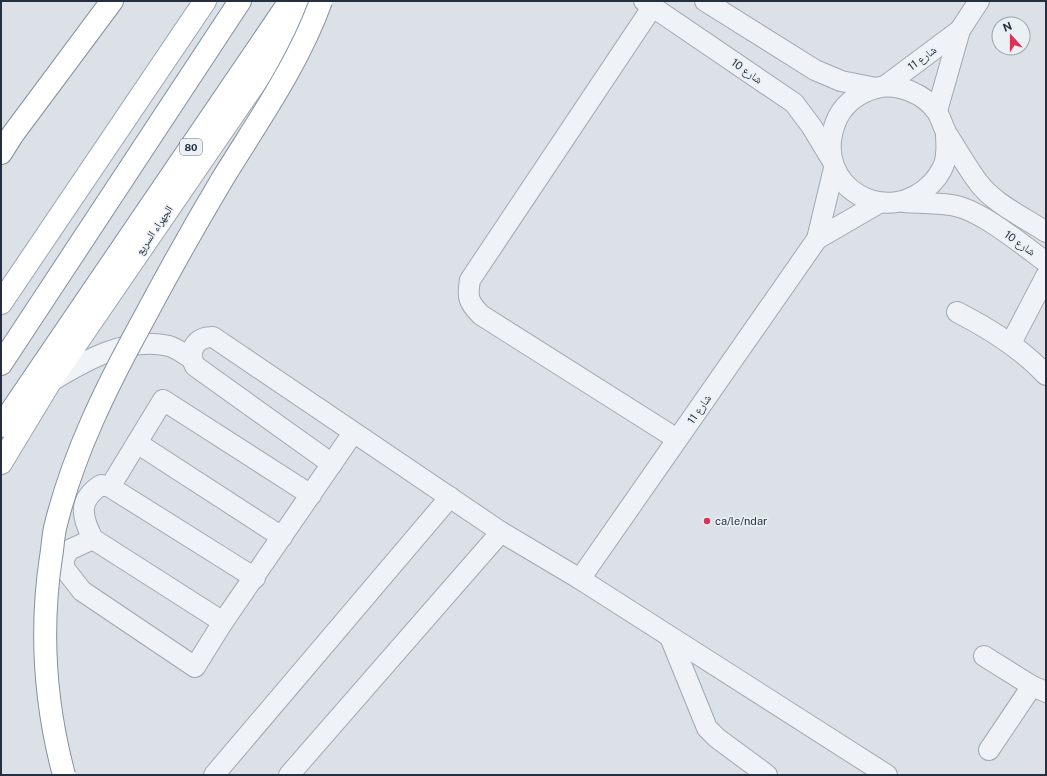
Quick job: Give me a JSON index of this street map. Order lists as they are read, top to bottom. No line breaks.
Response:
{"streets":{"main road":["80","الجهراء السريع"],"street":["شارع 11","شارع 10"]},"crossings":[["شارع 11","شارع 10"]],"places":["ca/le/ndar"],"north":"top"}
